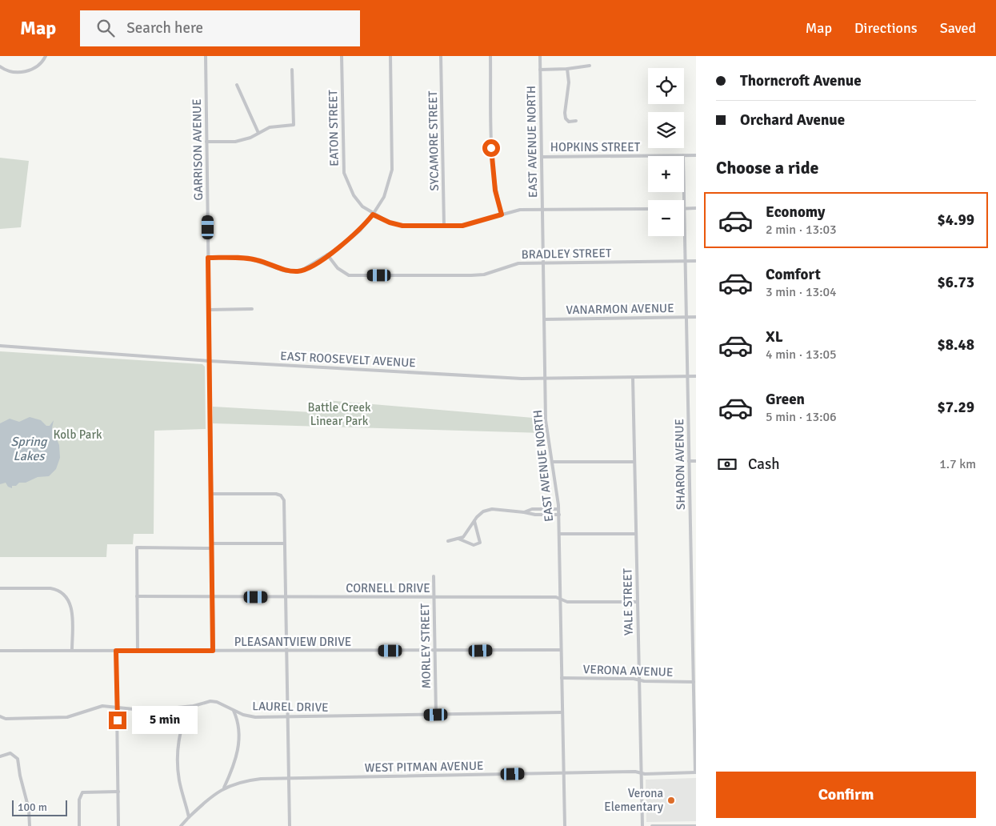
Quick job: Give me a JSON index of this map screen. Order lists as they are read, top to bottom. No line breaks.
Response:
{"streets":{"street":["EATON STREET","SYCAMORE STREET","EAST AVENUE NORTH","HOPKINS STREET","GARRISON AVENUE","BRADLEY STREET","VANARMON AVENUE","EAST ROOSEVELT AVENUE","SHARON AVENUE","CORNELL DRIVE","YALE STREET","PLEASANTVIEW DRIVE","MORLEY STREET","VERONA AVENUE","LAUREL DRIVE","WEST PITMAN AVENUE"]},"crossings":[["EATON STREET","SYCAMORE STREET"],["EATON STREET","EAST AVENUE NORTH"],["EAST AVENUE NORTH","HOPKINS STREET"],["EAST AVENUE NORTH","BRADLEY STREET"],["EAST AVENUE NORTH","VANARMON AVENUE"],["EAST AVENUE NORTH","EAST ROOSEVELT AVENUE"],["EAST AVENUE NORTH","CORNELL DRIVE"],["EAST AVENUE NORTH","PLEASANTVIEW DRIVE"],["EAST AVENUE NORTH","VERONA AVENUE"],["EAST AVENUE NORTH","LAUREL DRIVE"],["EAST AVENUE NORTH","WEST PITMAN AVENUE"],["HOPKINS STREET","SHARON AVENUE"],["GARRISON AVENUE","EAST ROOSEVELT AVENUE"],["GARRISON AVENUE","CORNELL DRIVE"],["GARRISON AVENUE","PLEASANTVIEW DRIVE"],["BRADLEY STREET","SHARON AVENUE"],["VANARMON AVENUE","SHARON AVENUE"],["EAST ROOSEVELT AVENUE","SHARON AVENUE"],["EAST ROOSEVELT AVENUE","YALE STREET"],["SHARON AVENUE","VERONA AVENUE"],["SHARON AVENUE","WEST PITMAN AVENUE"],["CORNELL DRIVE","YALE STREET"],["CORNELL DRIVE","MORLEY STREET"],["YALE STREET","VERONA AVENUE"],["YALE STREET","WEST PITMAN AVENUE"],["PLEASANTVIEW DRIVE","MORLEY STREET"],["MORLEY STREET","LAUREL DRIVE"]],"water":["Spring Lakes"],"parks":["Battle Creek Linear Park","Kolb Park"],"places":["Verona Elementary"],"scale_bar":"100 m","page":{"header":"Map","search":"Search here","nav":["Map","Directions","Saved"],"banner":["Thorncroft Avenue","Orchard Avenue"],"map_buttons":["+","−"],"heading":"Choose a ride","list":[{"name":"Economy","note":"2 min · 13:03","value":"$4.99"},{"name":"Comfort","note":"3 min · 13:04","value":"$6.73"},{"name":"XL","note":"4 min · 13:05","value":"$8.48"},{"name":"Green","note":"5 min · 13:06","value":"$7.29"}],"pay":["Cash","1.7 km"],"bubble":"5 min","buttons":"Confirm","scale":"100 m"}}
